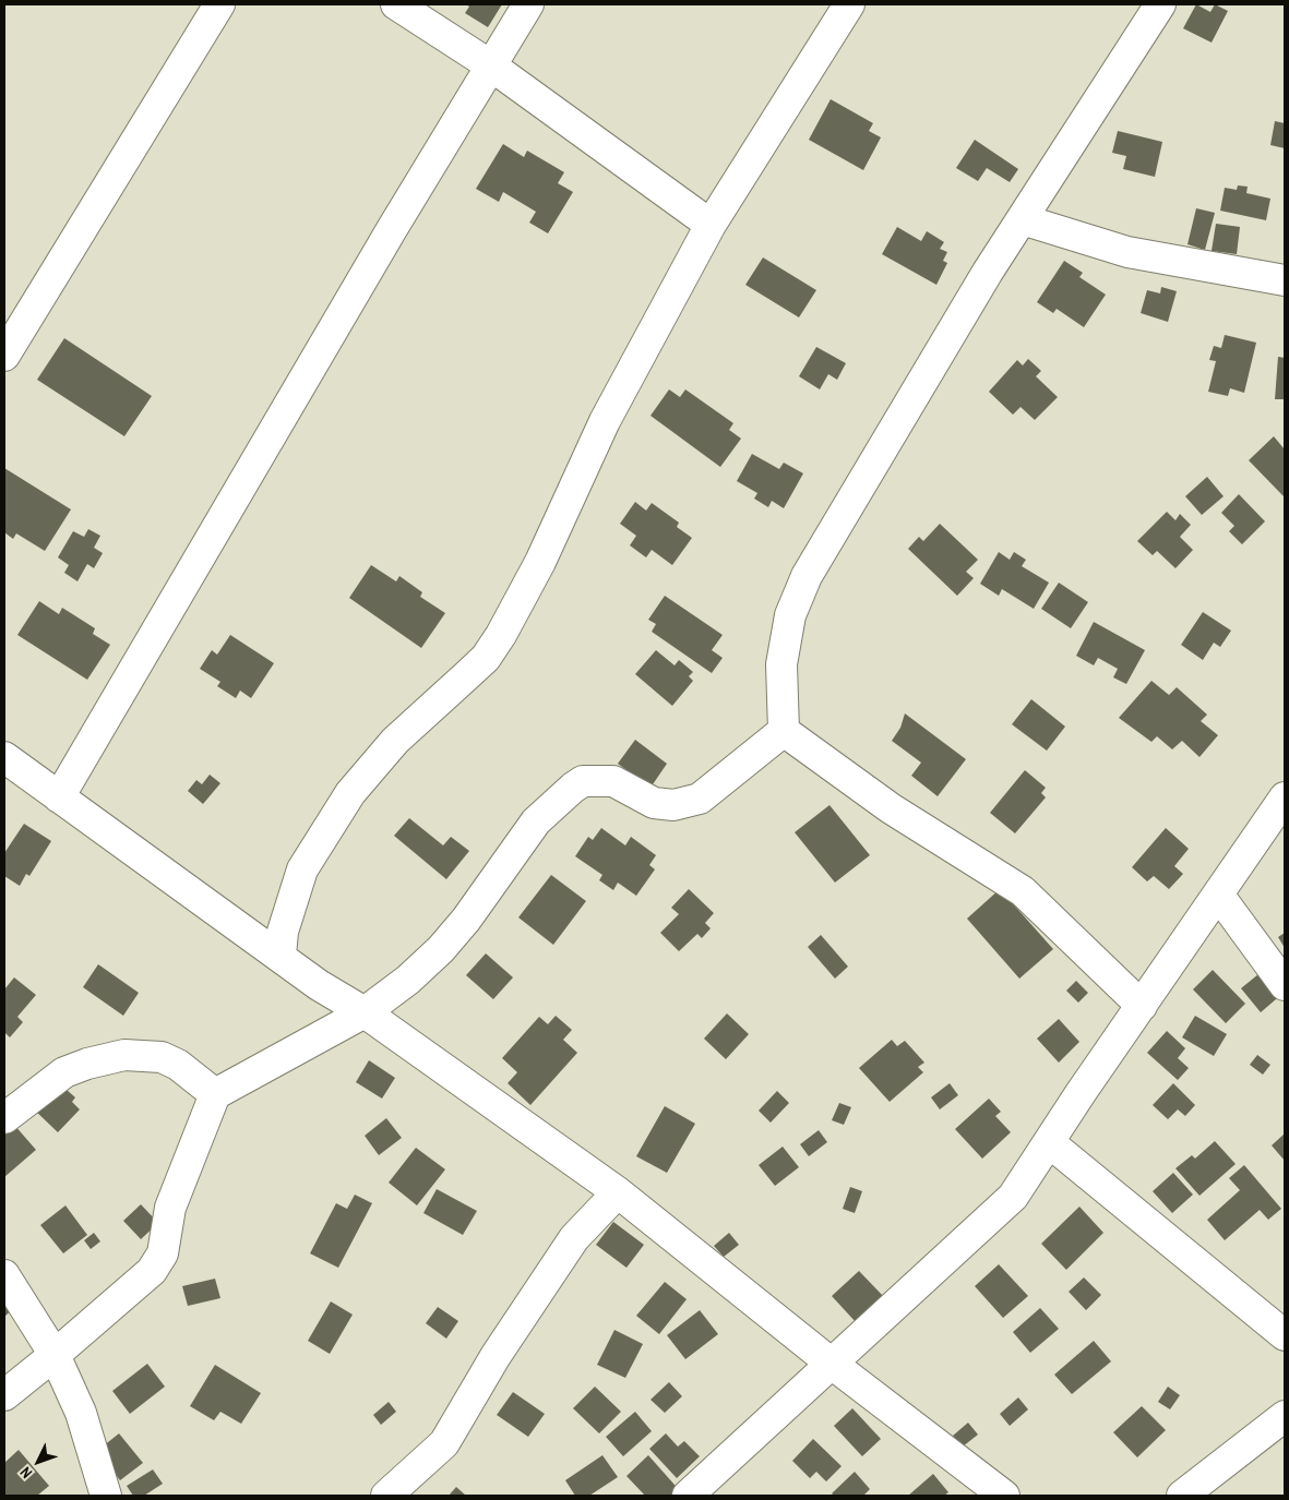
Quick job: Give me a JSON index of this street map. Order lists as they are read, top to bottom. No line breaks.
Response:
{"north":"bottom left"}
